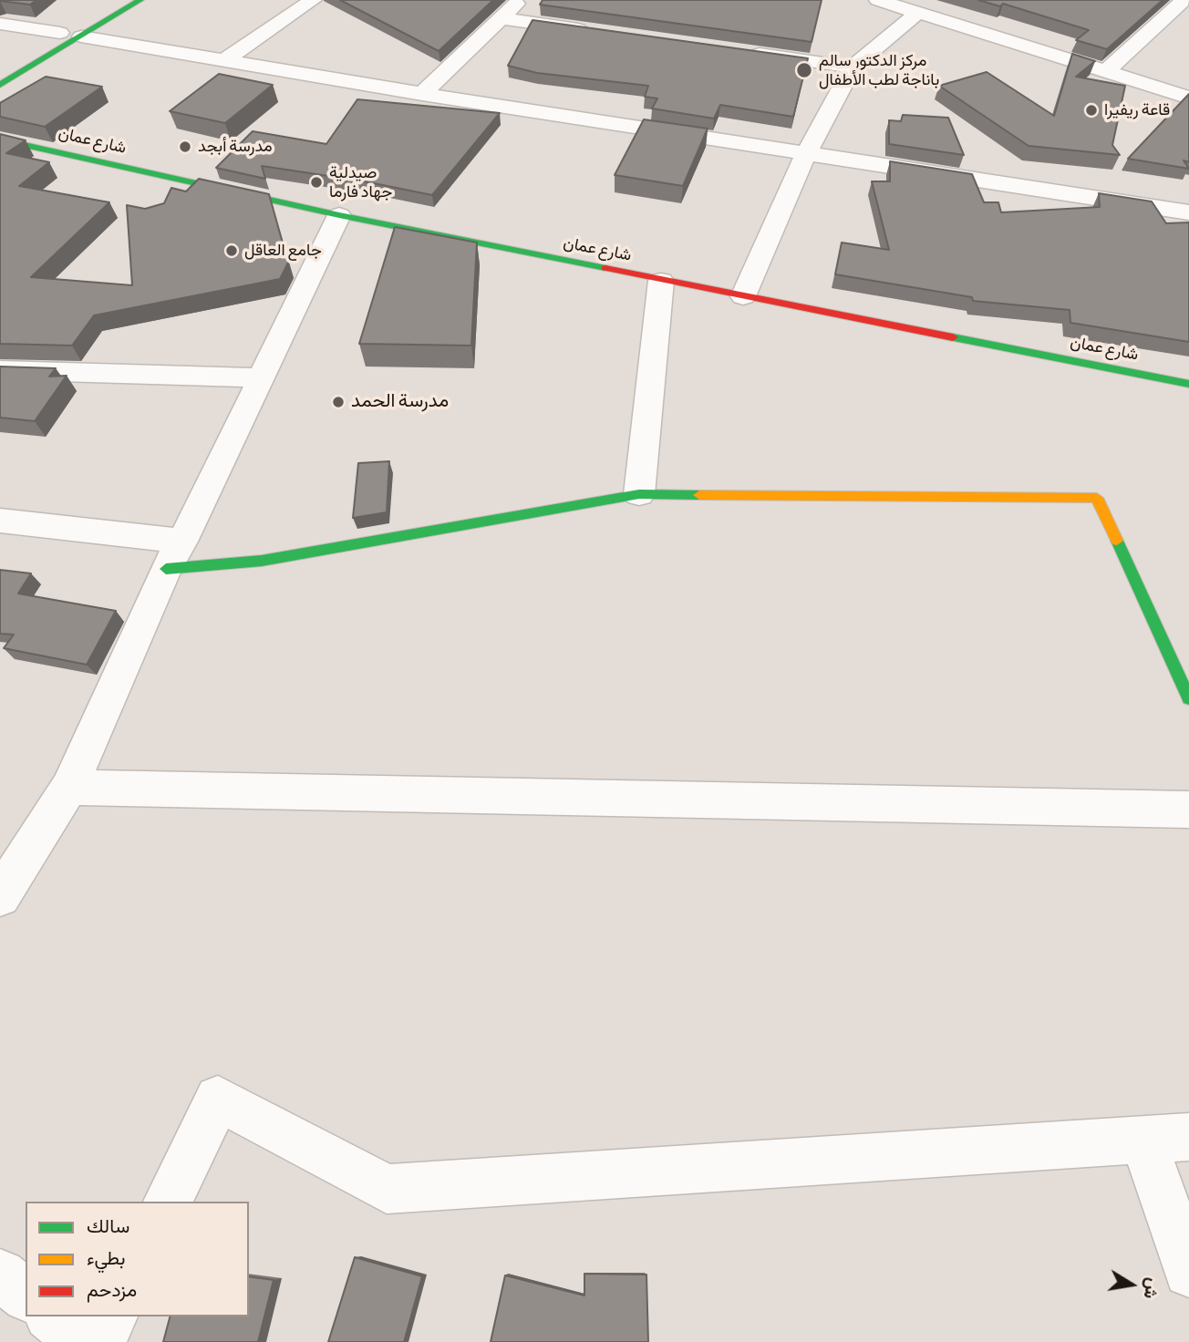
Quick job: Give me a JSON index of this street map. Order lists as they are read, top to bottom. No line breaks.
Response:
{"streets":{"street":["شارع عمان"]},"places":["مركز الدكتور سالم باناجة لطب الأطفال","قاعة ريفيرا","مدرسة أبجد","صيدلية جهاد فارما","جامع العاقل","مدرسة الحمد"],"legend":["سالك","بطيء","مزدحم"],"north":"right"}
